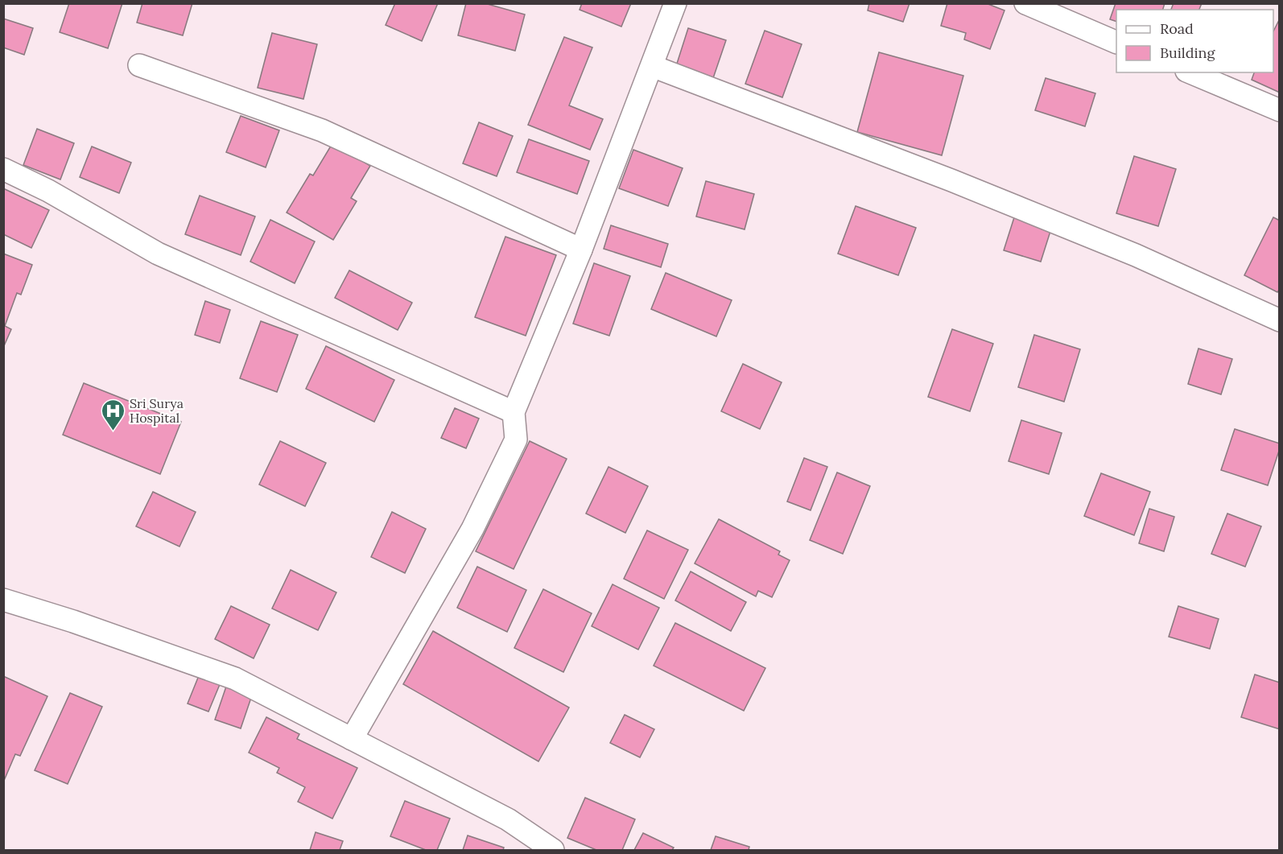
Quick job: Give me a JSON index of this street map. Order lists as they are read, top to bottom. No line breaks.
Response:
{"places":{"hospital":["Sri Surya Hospital"]},"legend":["Road","Building"]}
